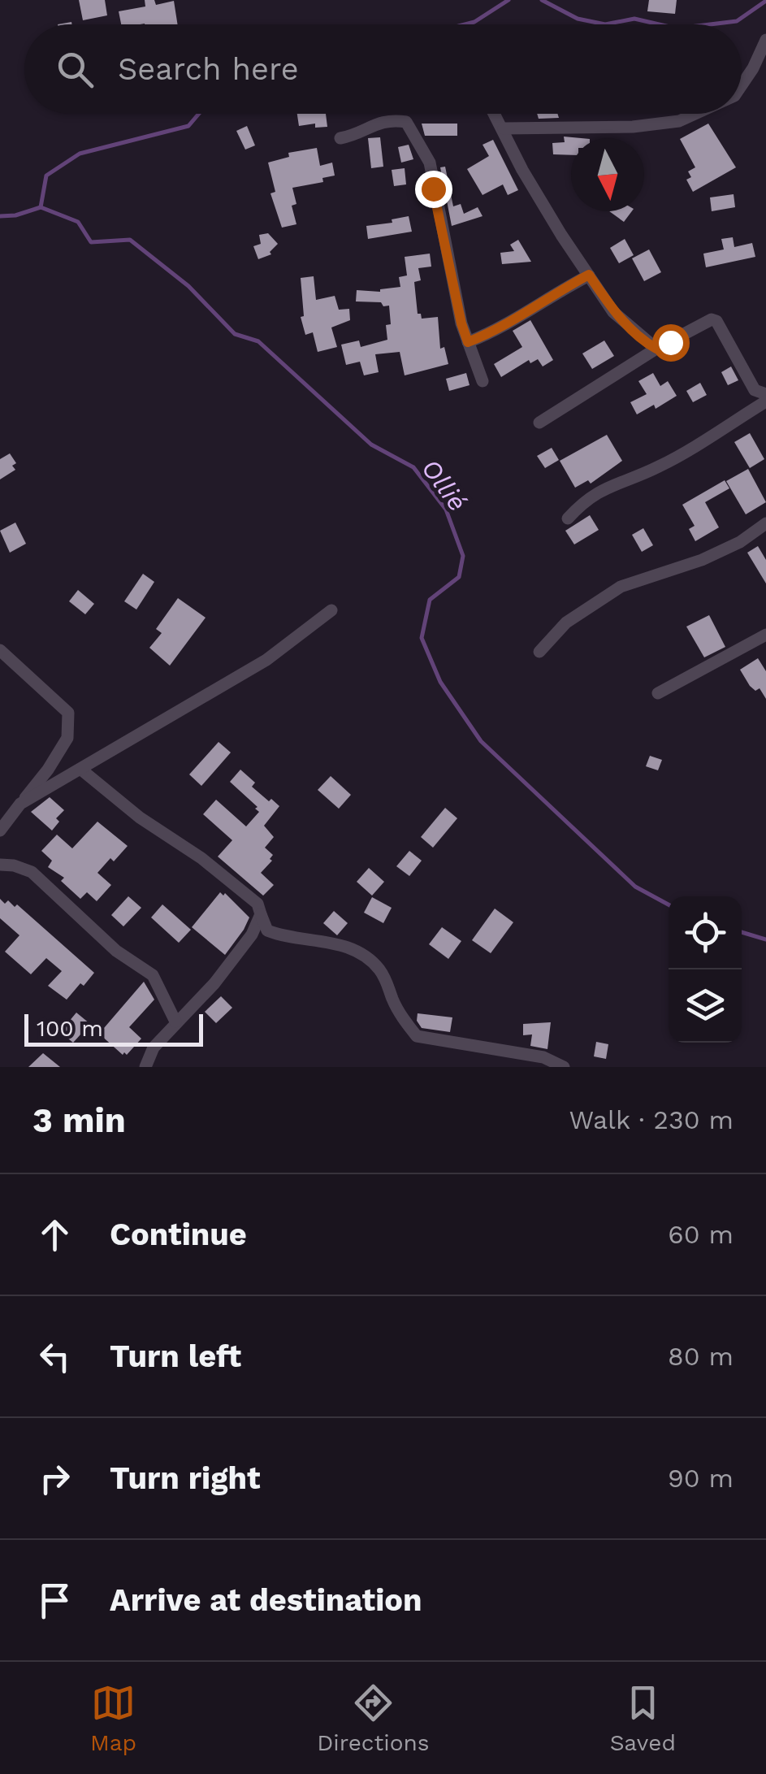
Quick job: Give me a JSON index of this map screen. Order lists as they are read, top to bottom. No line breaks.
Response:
{"water":["Ollié"],"scale_bar":"100 m","north":"bottom","page":{"search":"Search here","scale":"100 m","heading":["3 min","Walk · 230 m"],"list":[["Continue","60 m"],["Turn left","80 m"],["Turn right","90 m"],"Arrive at destination"],"nav":["Map","Directions","Saved"]}}
